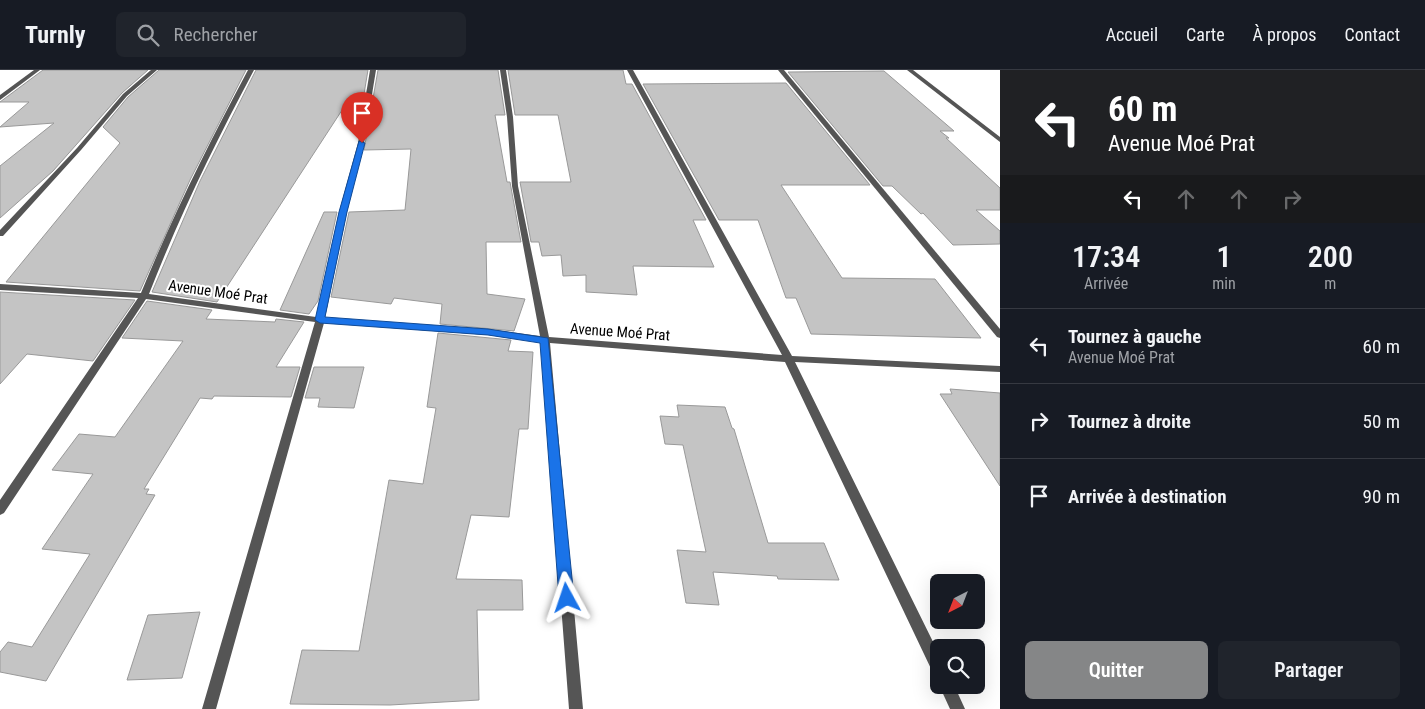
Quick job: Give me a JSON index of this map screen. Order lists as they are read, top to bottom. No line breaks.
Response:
{"streets":{"street":["Avenue Moé Prat"]},"north":"bottom left","page":{"header":"Turnly","search":"Rechercher","nav":["Accueil","Carte","À propos","Contact"],"turn":["60 m","Avenue Moé Prat"],"eta":["17:34","Arrivée","1","min","200","m"],"list":[{"name":"Tournez à gauche","note":"Avenue Moé Prat","value":"60 m"},{"name":"Tournez à droite","value":"50 m"},{"name":"Arrivée à destination","value":"90 m"}],"buttons":["Quitter","Partager"]}}
